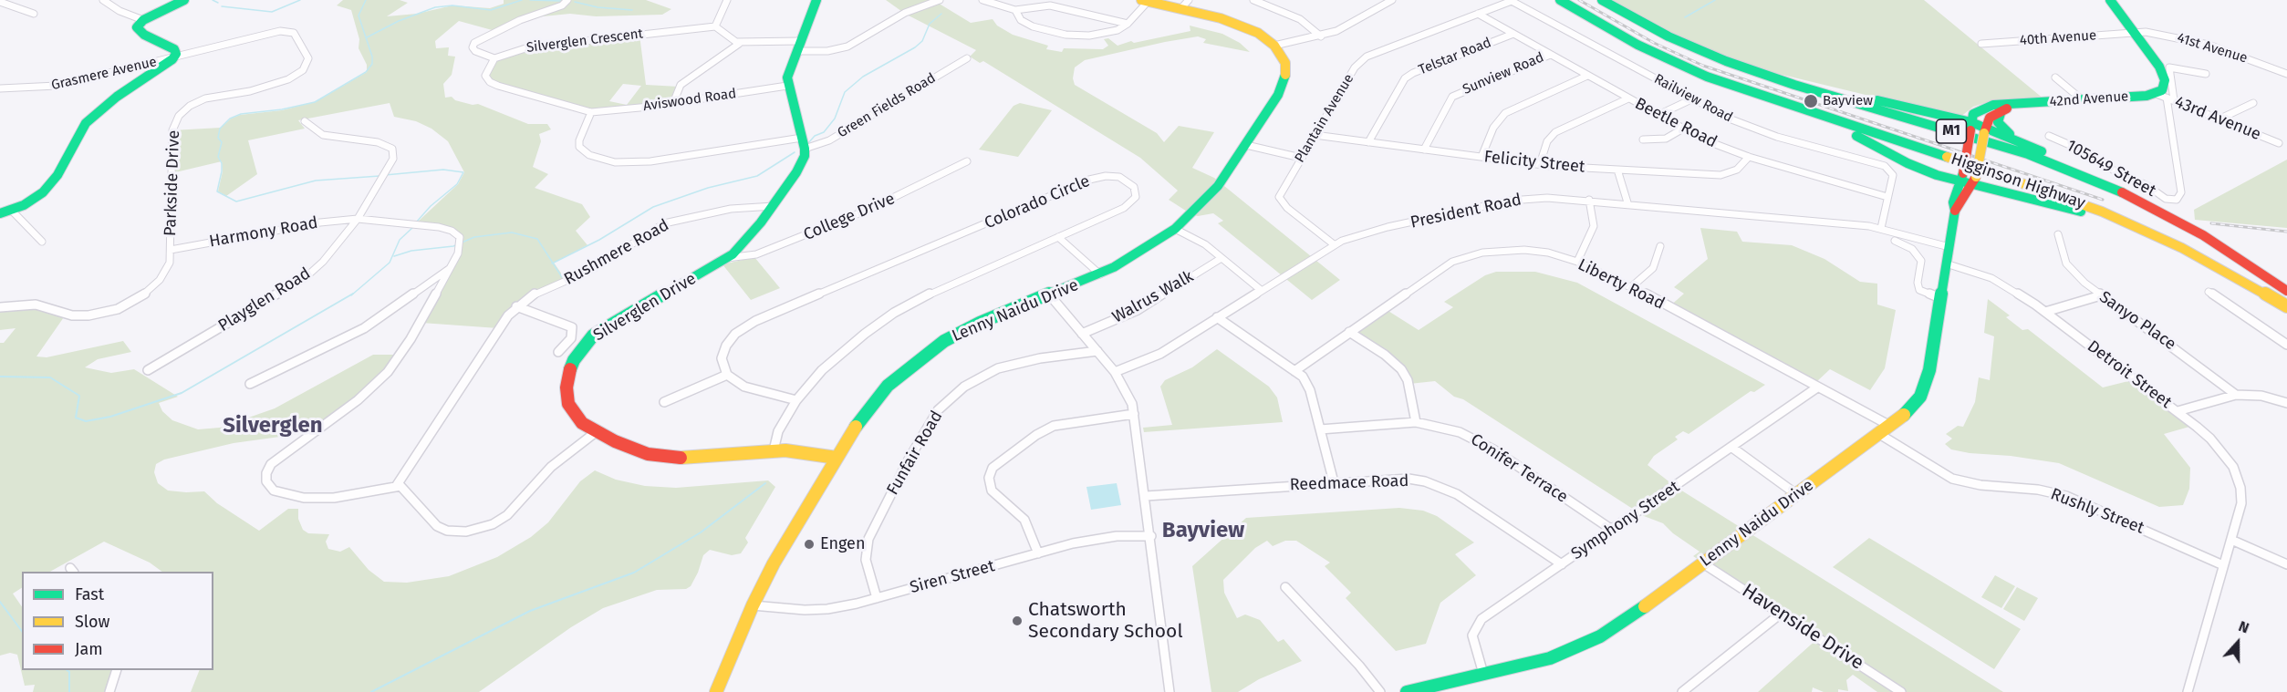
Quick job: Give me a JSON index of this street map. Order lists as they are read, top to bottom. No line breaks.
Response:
{"streets":{"main road":["42nd Avenue","M1","Higginson Highway","Silverglen Drive","Lenny Naidu Drive"],"street":["40th Avenue","Silverglen Crescent","41st Avenue","Telstar Road","Grasmere Avenue","Sunview Road","Railview Road","Aviswood Road","Green Fields Road","Plantain Avenue","43rd Avenue","Beetle Road","Felicity Street","105649 Street","Parkside Drive","Colorado Circle","President Road","College Drive","Harmony Road","Rushmere Road","Liberty Road","Walrus Walk","Playglen Road","Sanyo Place","Detroit Street","Funfair Road","Conifer Terrace","Reedmace Road","Rushly Street","Symphony Street","Siren Street","Havenside Drive"]},"crossings":[["40th Avenue","41st Avenue"],["Telstar Road","Beetle Road"],["Telstar Road","Felicity Street"],["Grasmere Avenue","Parkside Drive"],["Sunview Road","Beetle Road"],["Sunview Road","Felicity Street"],["Railview Road","Plantain Avenue"],["Railview Road","Beetle Road"],["42nd Avenue","43rd Avenue"],["42nd Avenue","105649 Street"],["42nd Avenue","Lenny Naidu Drive"],["Green Fields Road","Silverglen Drive"],["Plantain Avenue","Beetle Road"],["Plantain Avenue","Felicity Street"],["Plantain Avenue","President Road"],["43rd Avenue","105649 Street"],["Beetle Road","Felicity Street"],["Parkside Drive","Harmony Road"],["Colorado Circle","Silverglen Drive"],["President Road","Lenny Naidu Drive"],["College Drive","Silverglen Drive"],["Harmony Road","Playglen Road"],["Rushmere Road","Silverglen Drive"],["Liberty Road","Lenny Naidu Drive"],["Liberty Road","Symphony Street"],["Silverglen Drive","Lenny Naidu Drive"],["Lenny Naidu Drive","Detroit Street"],["Lenny Naidu Drive","Rushly Street"],["Lenny Naidu Drive","Symphony Street"],["Lenny Naidu Drive","Siren Street"],["Lenny Naidu Drive","Havenside Drive"],["Detroit Street","Rushly Street"],["Funfair Road","Siren Street"],["Conifer Terrace","Symphony Street"],["Reedmace Road","Symphony Street"]],"districts":["Silverglen","Bayview"],"places":["Bayview","Engen","Chatsworth Secondary School"],"legend":["Fast","Slow","Jam"],"north":"top"}
